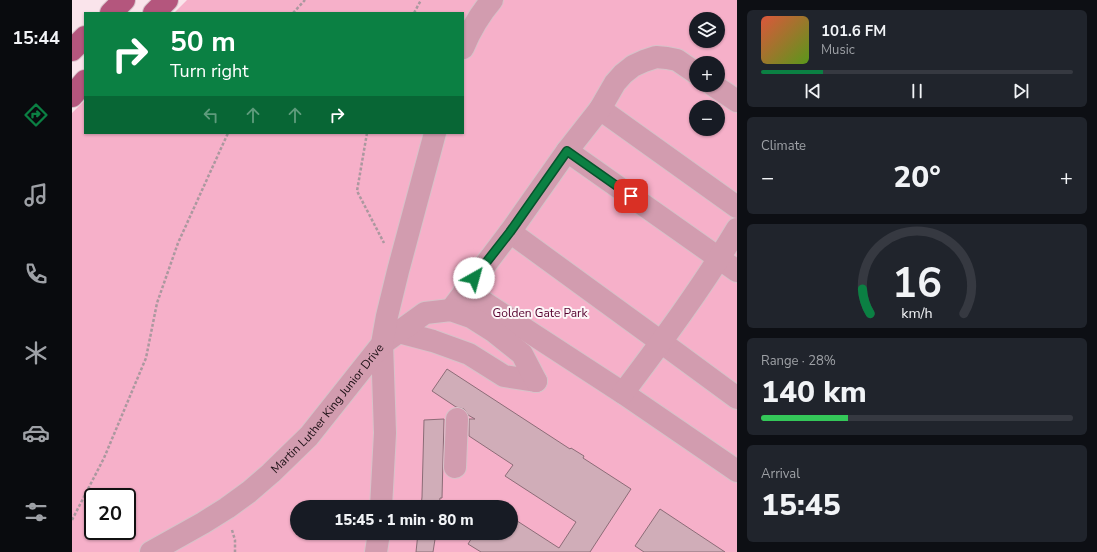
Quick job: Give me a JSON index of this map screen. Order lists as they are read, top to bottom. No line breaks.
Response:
{"streets":{"street":["Martin Luther King Junior Drive"]},"parks":["Golden Gate Park"],"page":{"tabs":"15:44","map_buttons":["+","−"],"turn":["50 m","Turn right"],"song":["101.6 FM","Music"],"tile":["Climate",["Range · 28%","140 km"],["Arrival","15:45"]],"heat":["−","20°","+"],"limit":"20","trip":"15:45 · 1 min · 80 m","gauge":["16","km/h"]}}
